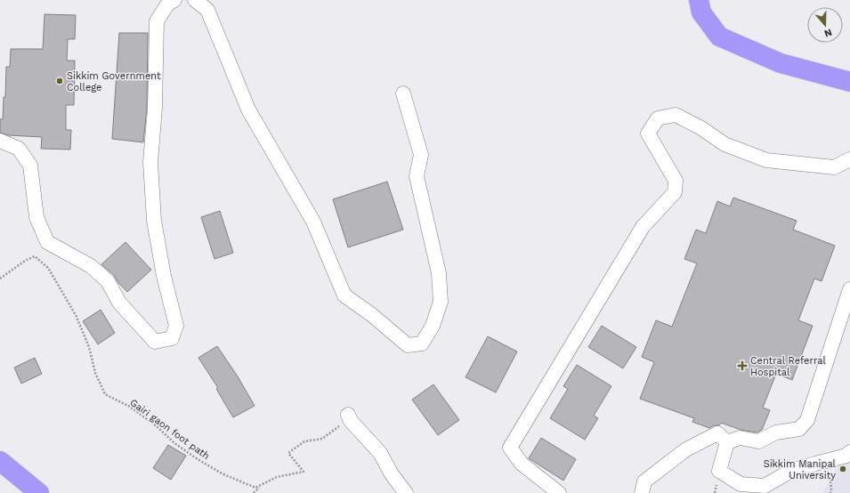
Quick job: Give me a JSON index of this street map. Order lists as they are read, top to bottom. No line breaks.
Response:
{"streets":{"path":["Gairi gaon foot path"]},"places":{"other":["Sikkim Government College","Sikkim Manipal University"],"health":["Central Referral Hospital"]},"north":"bottom"}
